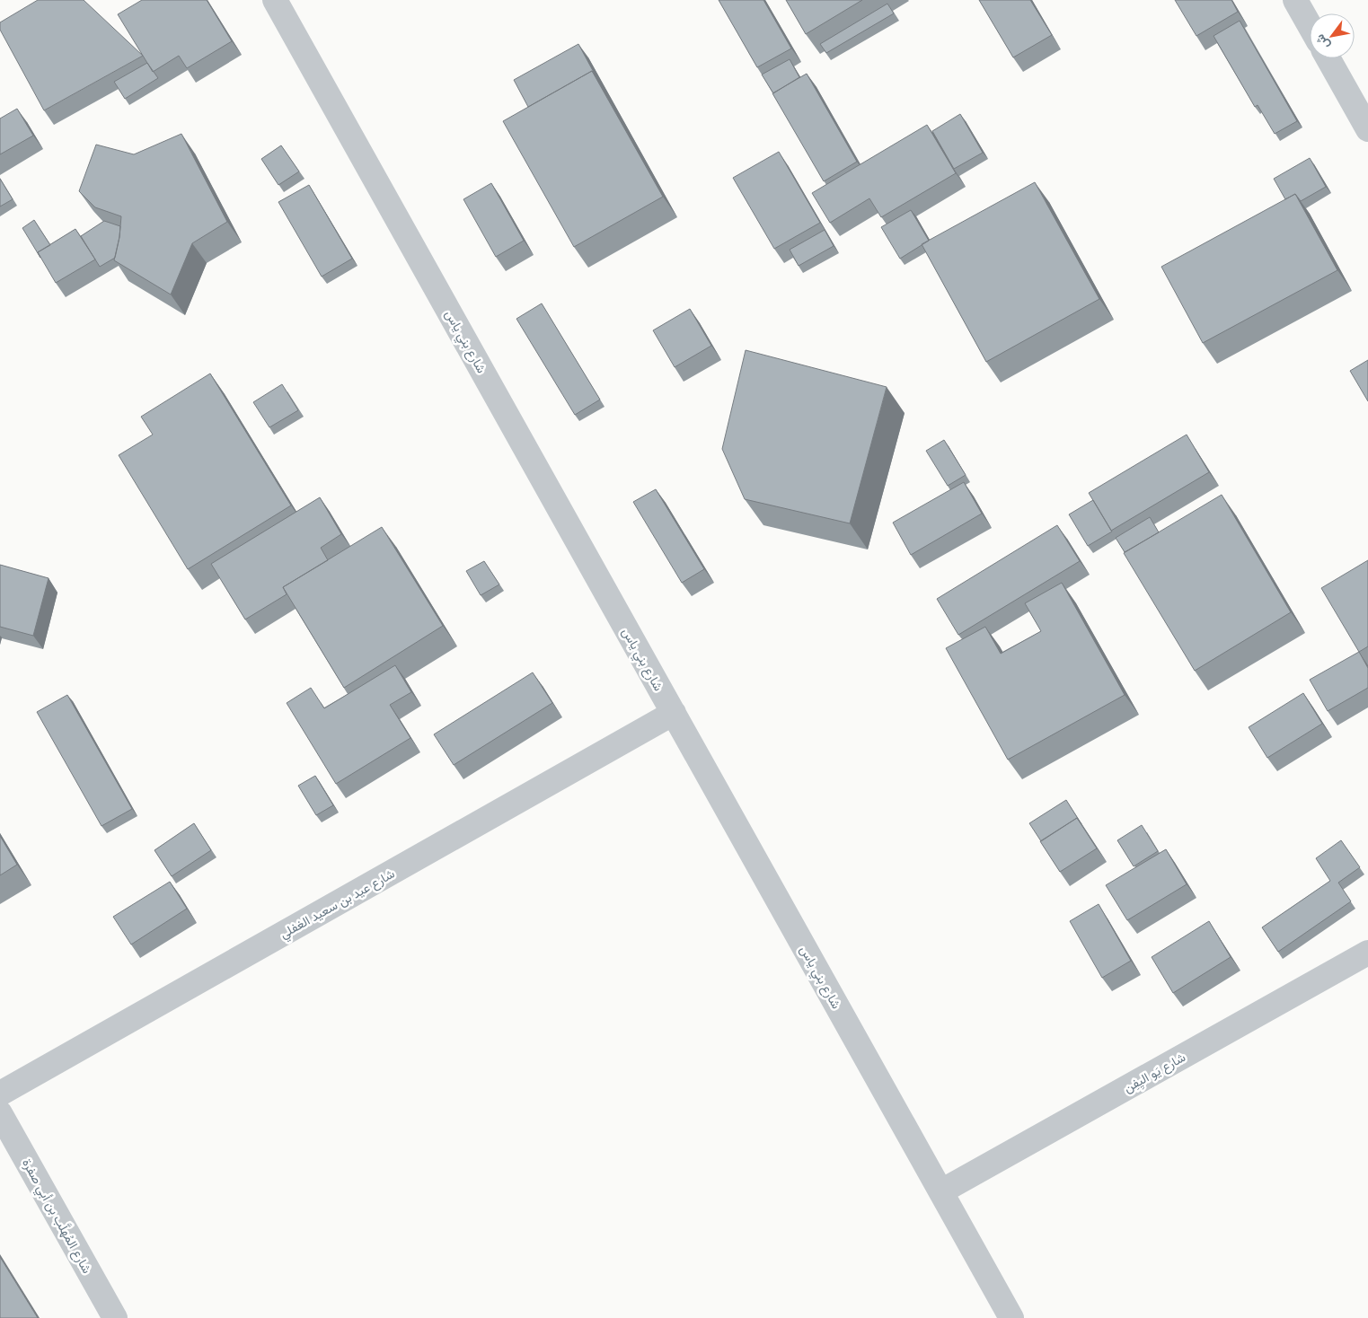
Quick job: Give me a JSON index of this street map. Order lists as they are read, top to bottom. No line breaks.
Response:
{"streets":{"street":["شارع بني ياس","شارع عيد بن سعيد الغفلي","شارع يَو اليِفِن","شارع المُهلَّب بن أبي صفرة"]},"crossings":[["شارع بني ياس","شارع عيد بن سعيد الغفلي"],["شارع بني ياس","شارع يَو اليِفِن"]],"north":"bottom left"}
